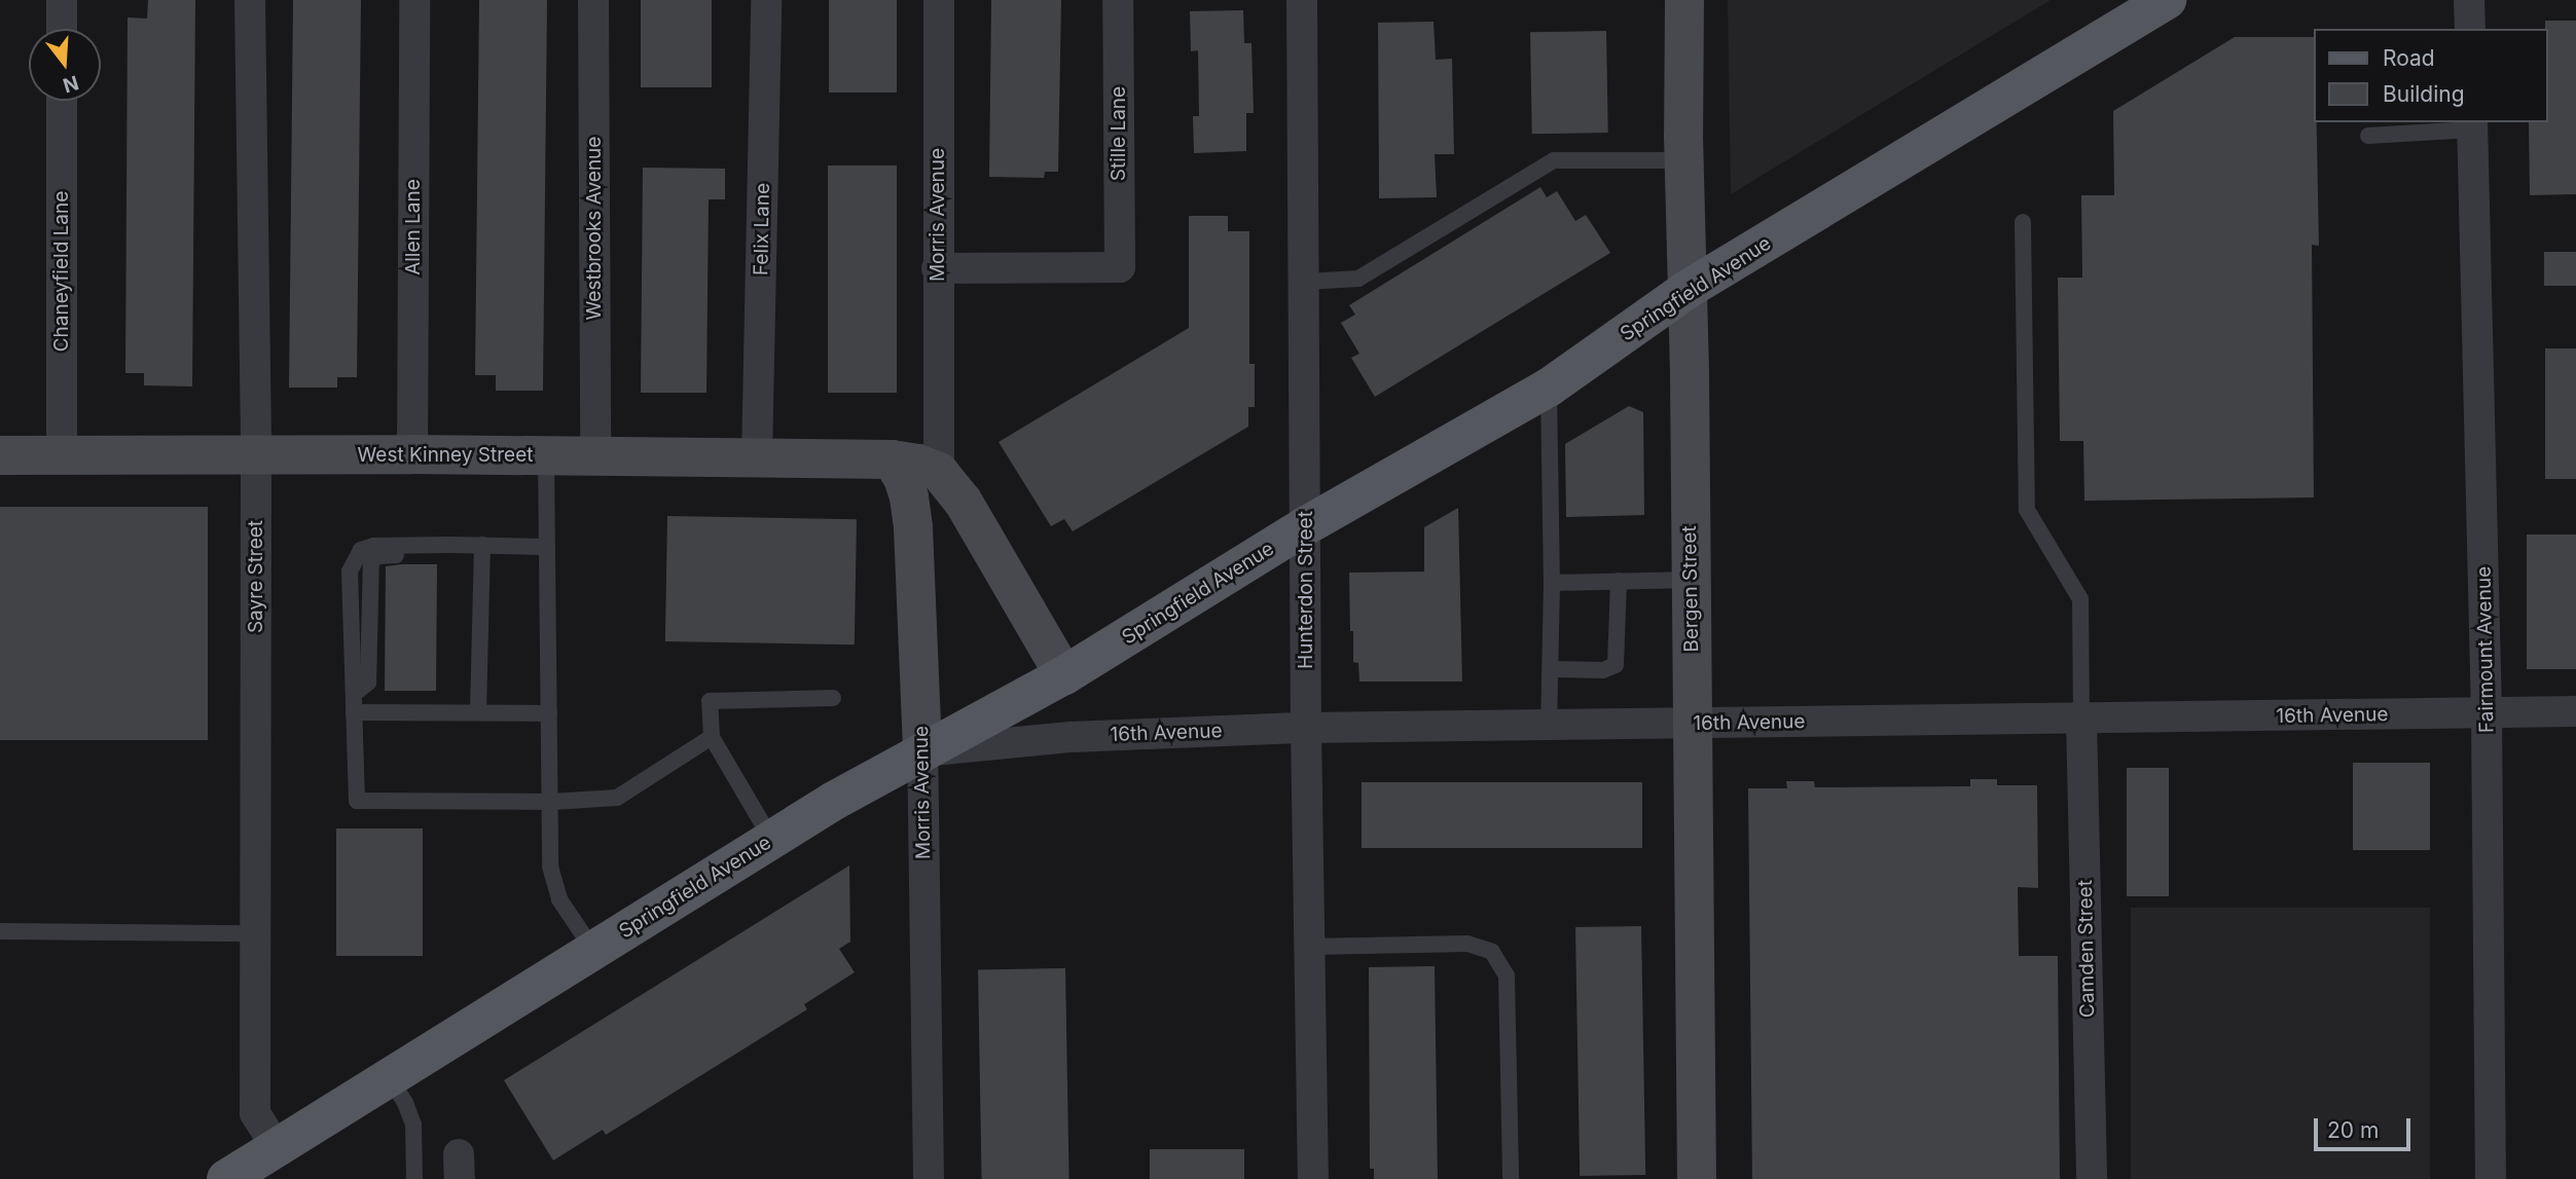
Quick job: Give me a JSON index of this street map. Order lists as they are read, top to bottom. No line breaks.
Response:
{"streets":{"main road":["Springfield Avenue"],"street":["Stille Lane","Morris Avenue","Allen Lane","Westbrooks Avenue","Felix Lane","Chaneyfield Lane","West Kinney Street","Sayre Street","Bergen Street","Hunterdon Street","Fairmount Avenue","16th Avenue","Camden Street"]},"crossings":[["Stille Lane","Morris Avenue"],["Morris Avenue","Springfield Avenue"],["Morris Avenue","West Kinney Street"],["Morris Avenue","16th Avenue"],["Allen Lane","West Kinney Street"],["Westbrooks Avenue","West Kinney Street"],["Felix Lane","West Kinney Street"],["Chaneyfield Lane","West Kinney Street"],["Springfield Avenue","Sayre Street"],["Springfield Avenue","Bergen Street"],["Springfield Avenue","Hunterdon Street"],["Springfield Avenue","16th Avenue"],["West Kinney Street","Sayre Street"],["Bergen Street","16th Avenue"],["Hunterdon Street","16th Avenue"],["Fairmount Avenue","16th Avenue"],["16th Avenue","Camden Street"]],"legend":["Road","Building"],"scale_bar":"20 m","north":"bottom"}
